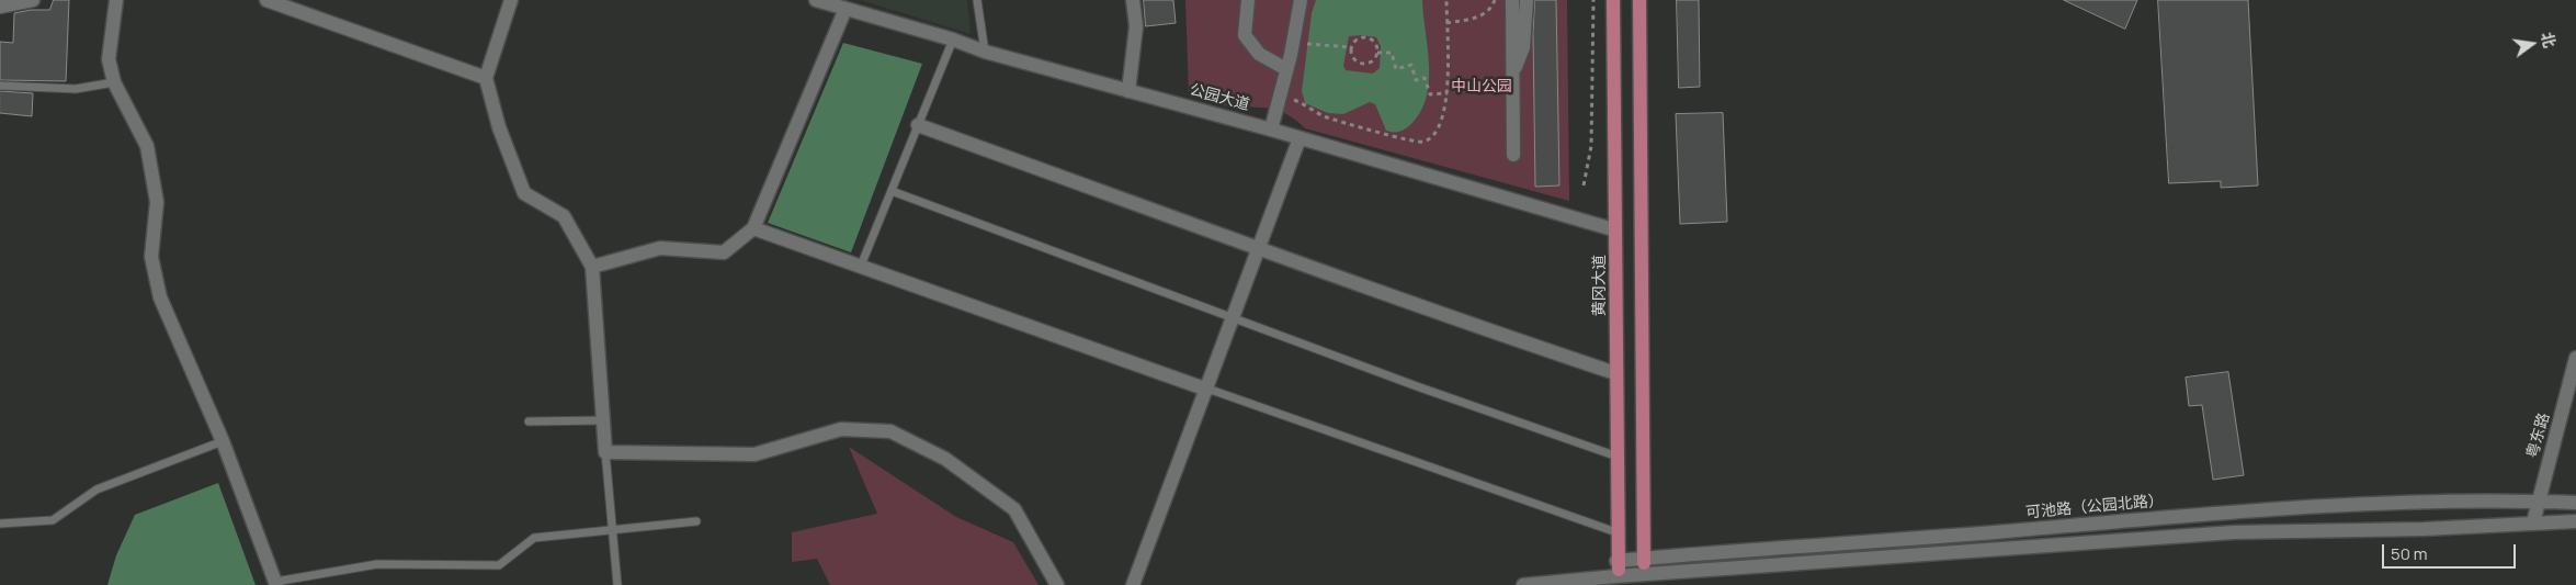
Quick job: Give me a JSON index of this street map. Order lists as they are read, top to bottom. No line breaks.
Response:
{"streets":{"main road":["黄冈大道"],"street":["公园大道","粤东路","可池路（公园北路）"]},"crossings":[["黄冈大道","可池路（公园北路）"],["粤东路","可池路（公园北路）"]],"parks":["中山公园"],"scale_bar":"50 m","north":"right"}
